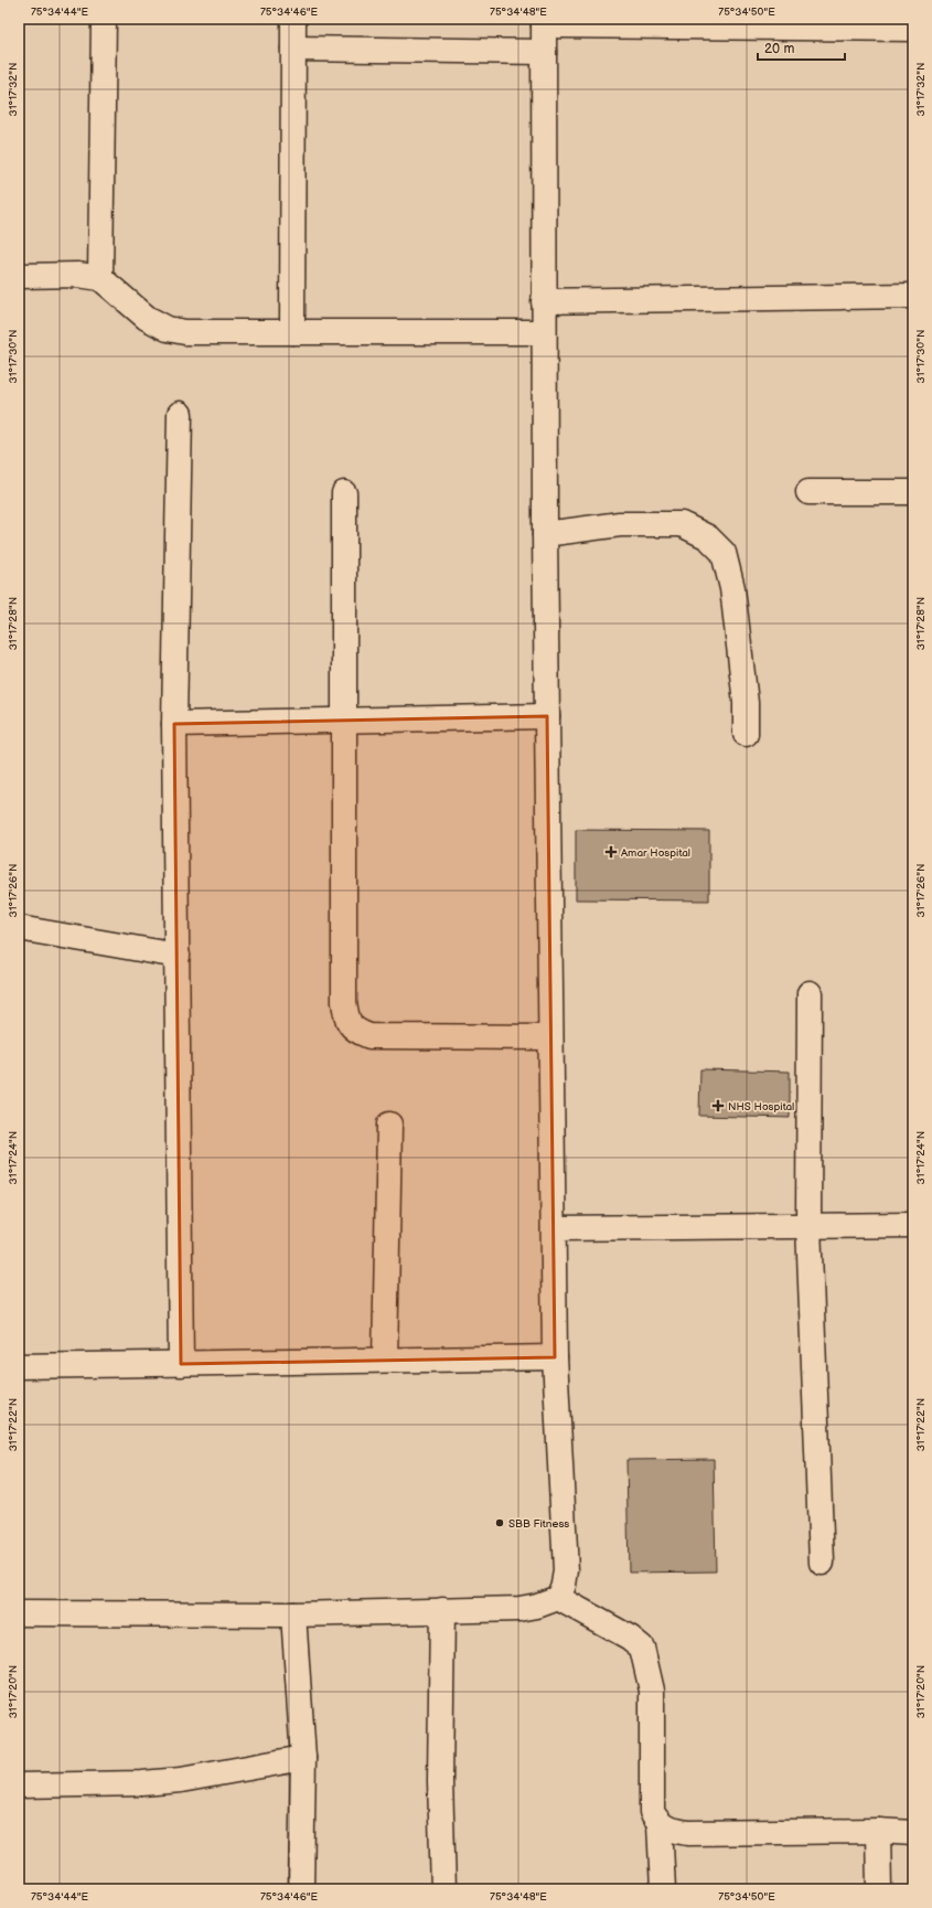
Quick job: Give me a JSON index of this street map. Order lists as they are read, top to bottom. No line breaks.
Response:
{"places":{"health":["Amar Hospital","NHS Hospital"],"other":["SBB Fitness"]},"scale_bar":"20 m","coordinates":["75°34'44\"E","75°34'46\"E","75°34'48\"E","75°34'50\"E","31°17'32\"N","31°17'30\"N","31°17'28\"N","31°17'26\"N","31°17'24\"N","31°17'22\"N","31°17'20\"N"]}
